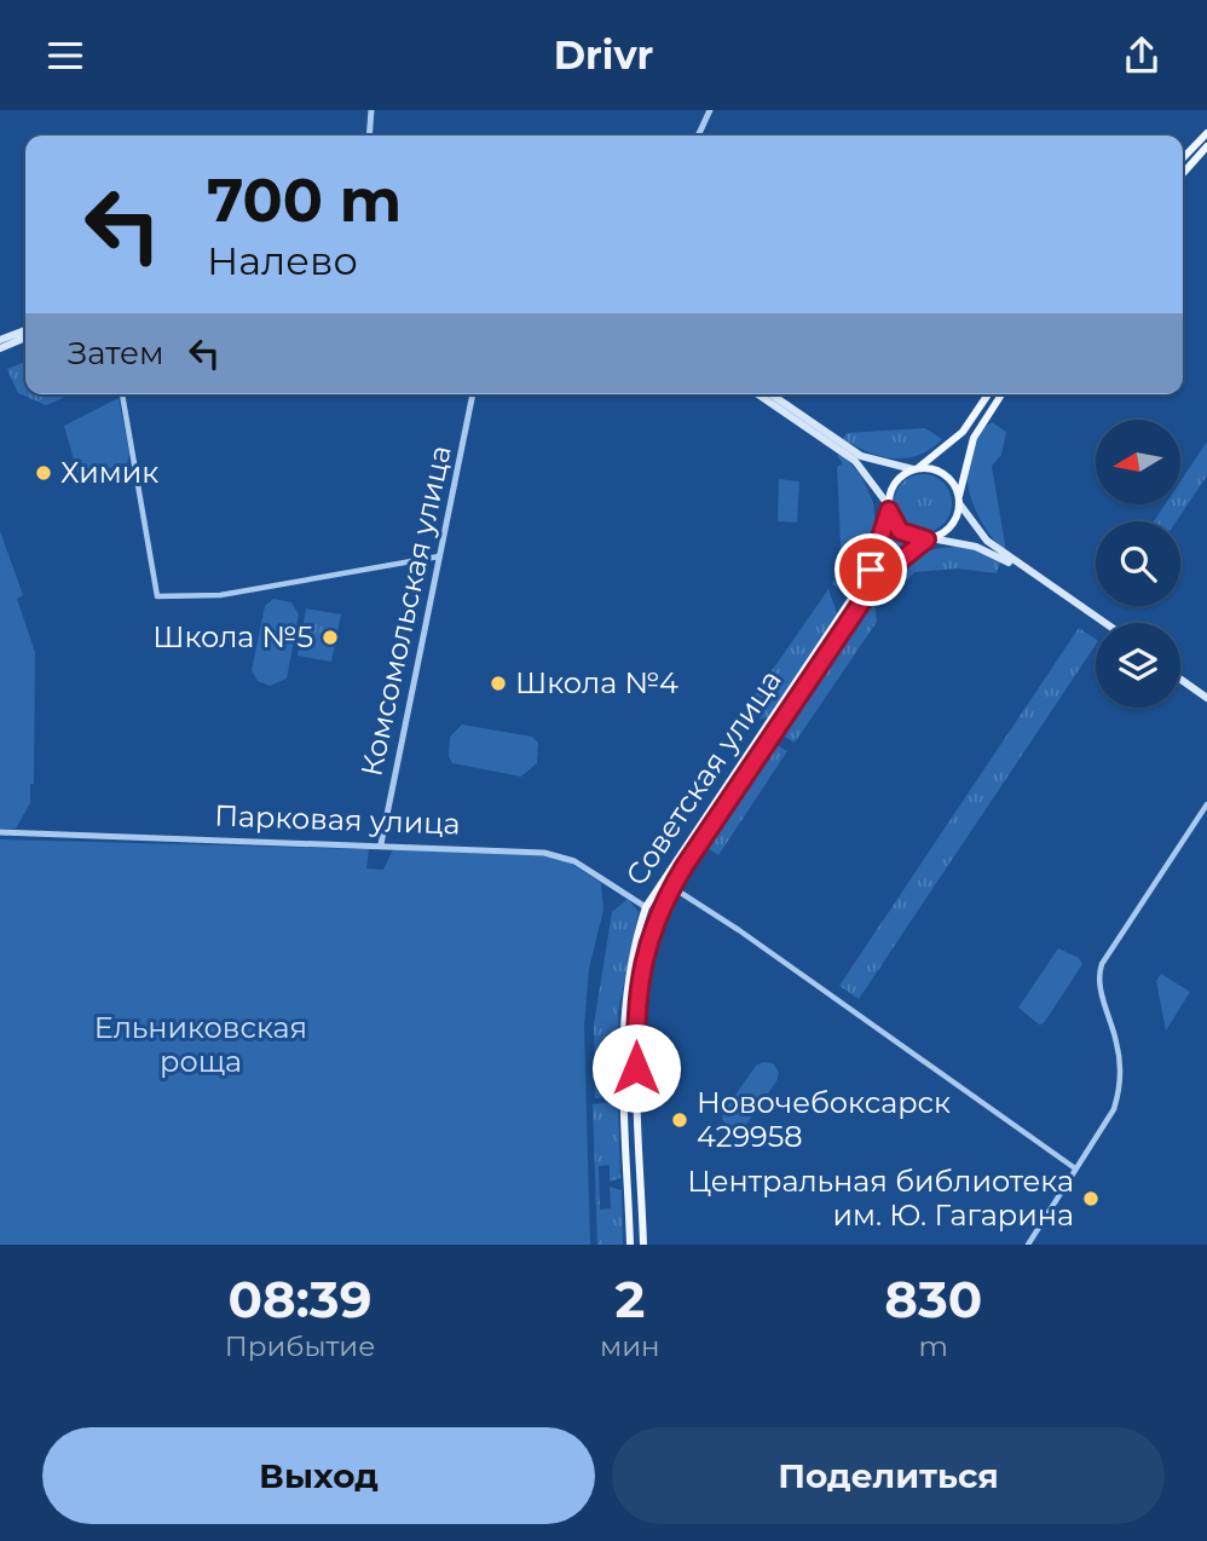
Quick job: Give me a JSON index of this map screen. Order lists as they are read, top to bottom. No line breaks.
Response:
{"streets":{"main road":["Советская улица","Парковая улица"],"street":["Комсомольская улица"]},"crossings":[["Комсомольская улица","Парковая улица"],["Советская улица","Парковая улица"]],"parks":["Ельниковская роща"],"places":["Химик","Школа №5","Школа №4","Новочебоксарск 429958","Центральная библиотека им. Ю. Гагарина"],"north":"left","page":{"header":"Drivr","turn":["700 m","Налево"],"then":"Затем","eta":["08:39","Прибытие","2","мин","830","m"],"buttons":["Выход","Поделиться"]}}
